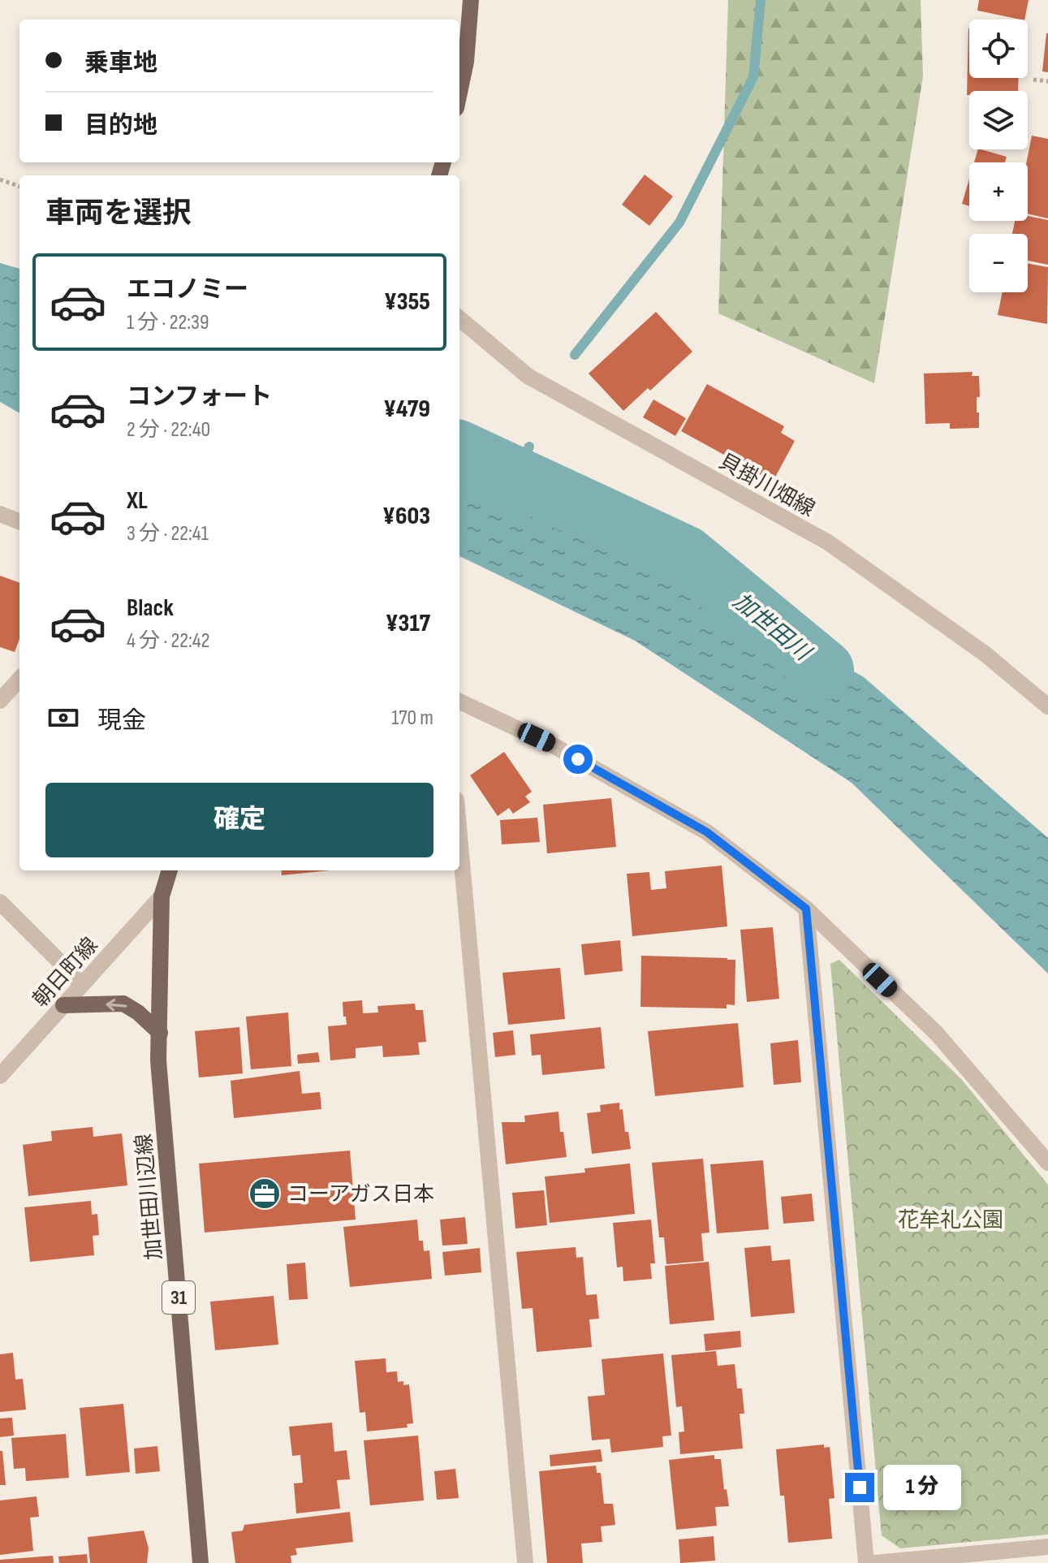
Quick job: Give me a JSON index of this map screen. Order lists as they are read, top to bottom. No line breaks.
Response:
{"streets":{"main road":["加世田川辺線","31"],"street":["貝掛川畑線","朝日町線"]},"crossings":[["朝日町線","加世田川辺線"]],"water":["加世田川"],"parks":["花牟礼公園"],"places":{"office":["コーアガス日本"]},"page":{"map_buttons":["+","−"],"banner":["乗車地","目的地"],"heading":"車両を選択","list":[{"name":"エコノミー","note":"1 分 · 22:39","value":"¥355"},{"name":"コンフォート","note":"2 分 · 22:40","value":"¥479"},{"name":"XL","note":"3 分 · 22:41","value":"¥603"},{"name":"Black","note":"4 分 · 22:42","value":"¥317"}],"pay":["現金","170 m"],"buttons":"確定","bubble":"1 分"}}
